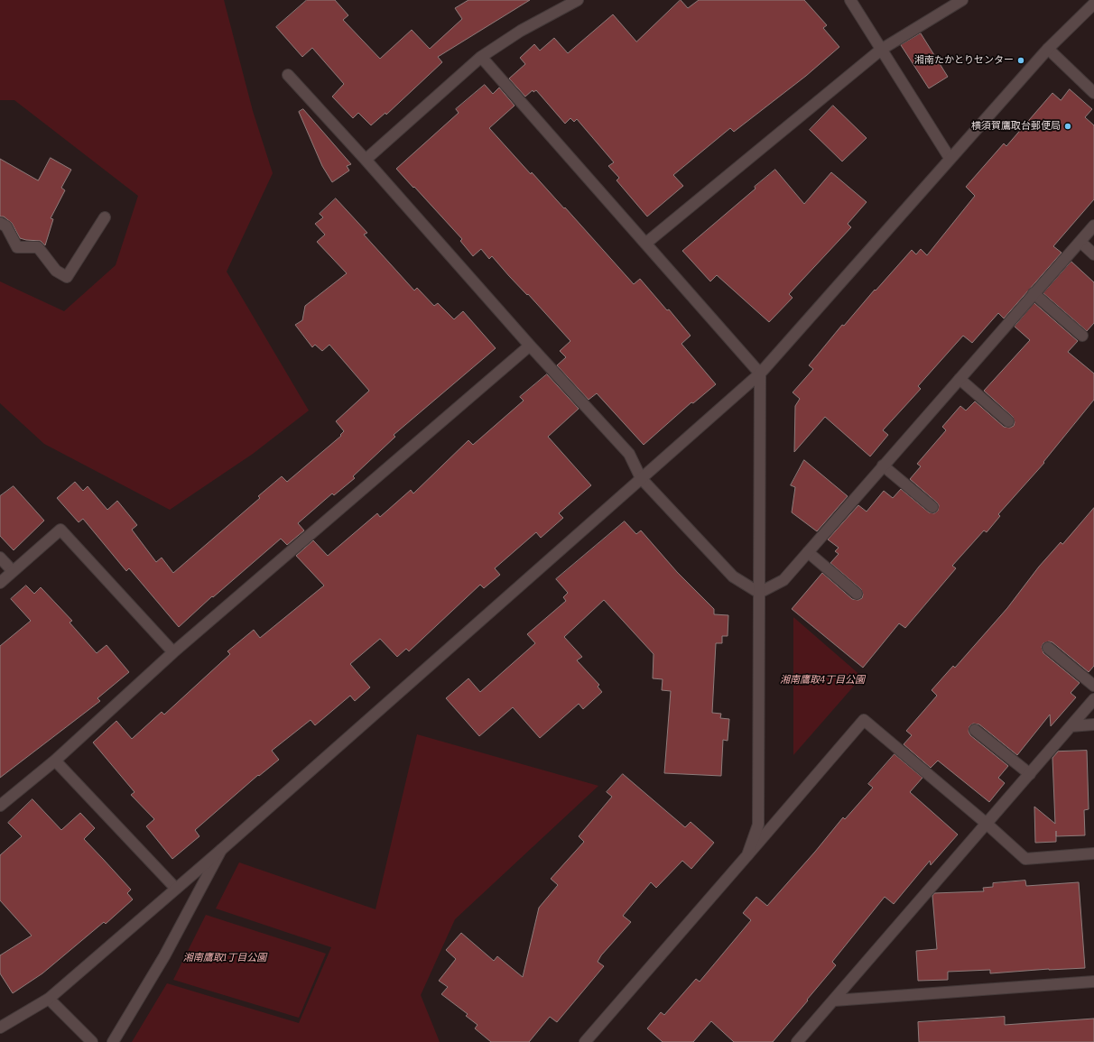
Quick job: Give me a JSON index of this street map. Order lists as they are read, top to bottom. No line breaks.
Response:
{"parks":["湘南鷹取4丁目公園","湘南鷹取1丁目公園"],"places":["湘南たかとりセンター","横須賀鷹取台郵便局"]}
